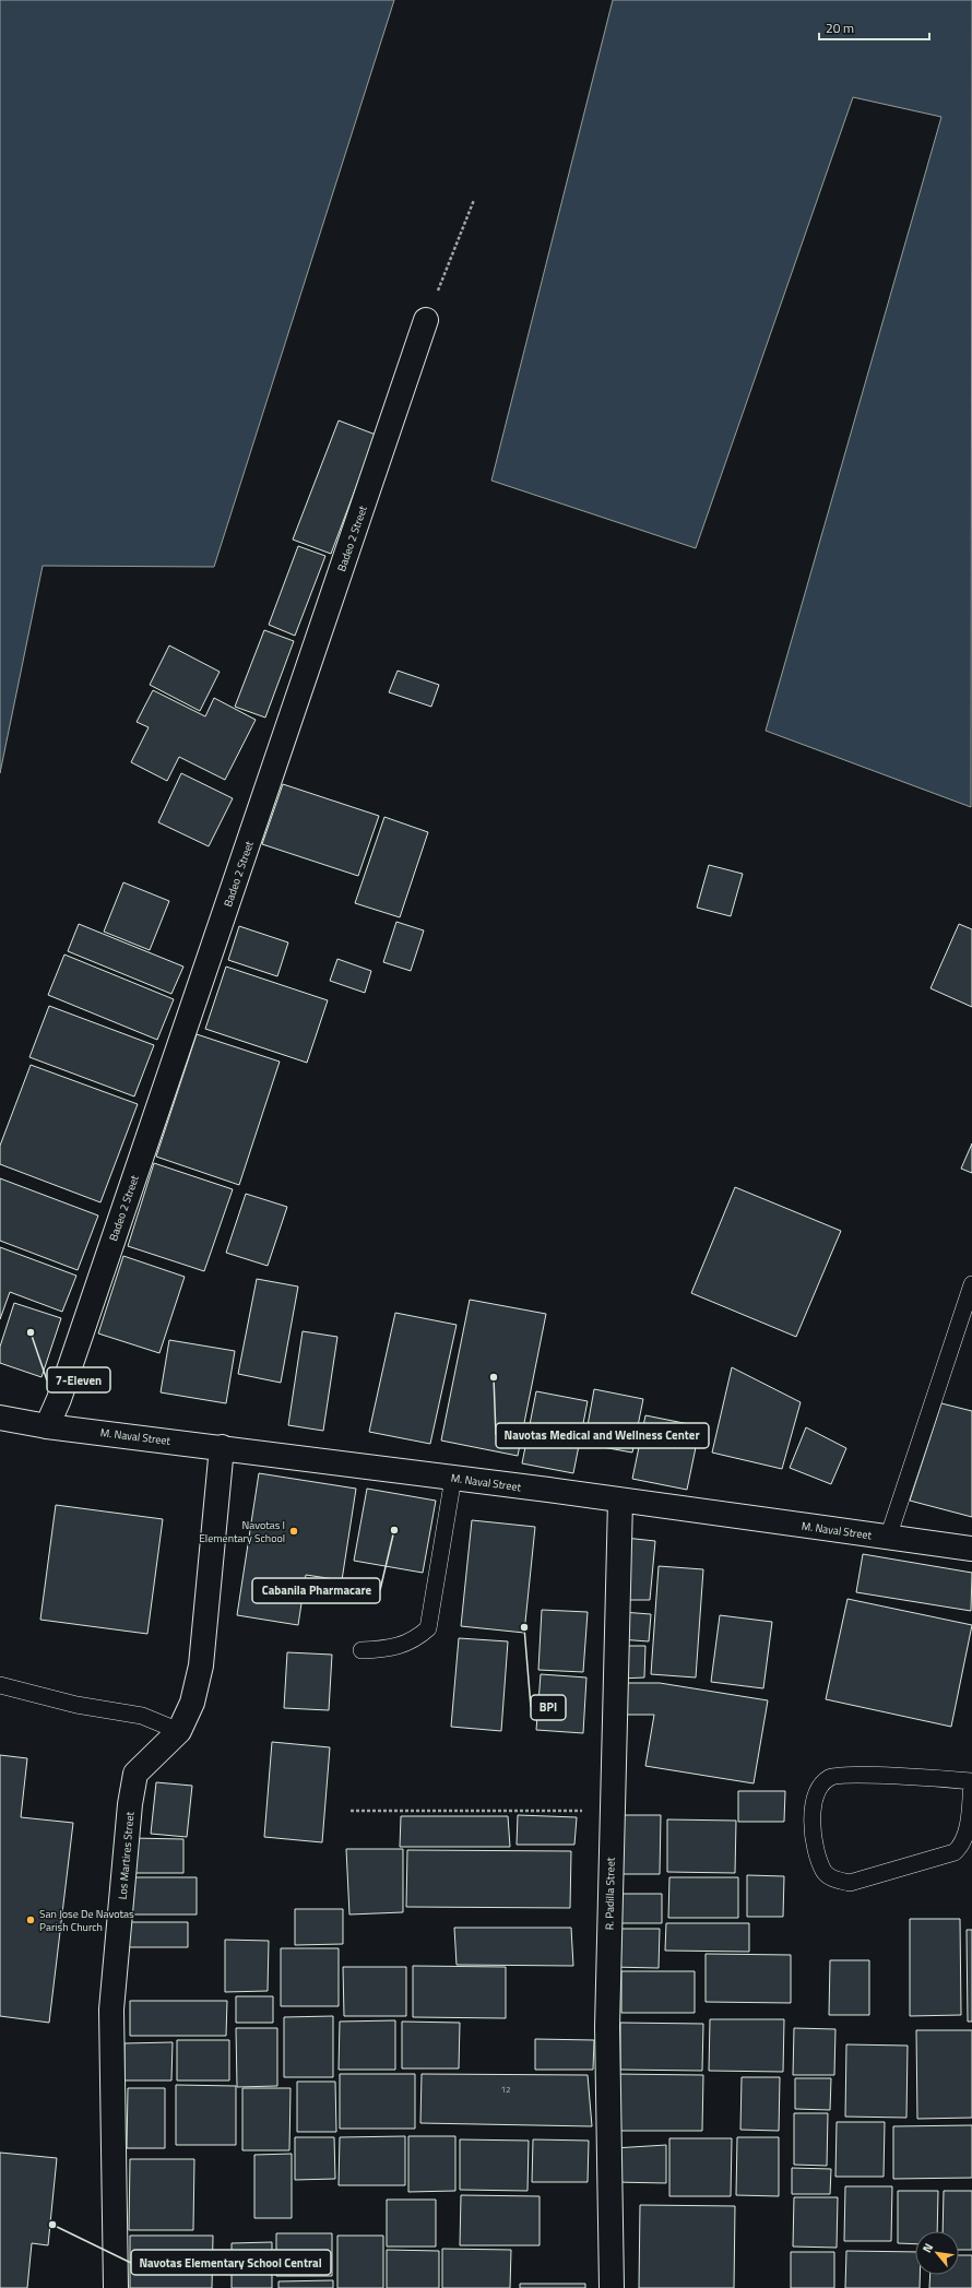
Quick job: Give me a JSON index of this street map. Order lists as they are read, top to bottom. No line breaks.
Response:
{"streets":{"street":["Badeo 2 Street","M. Naval Street","Los Martires Street","R. Padilla Street"]},"crossings":[["Badeo 2 Street","M. Naval Street"],["M. Naval Street","Los Martires Street"],["M. Naval Street","R. Padilla Street"]],"places":["7-Eleven","Navotas Medical and Wellness Center","Cabanila Pharmacare","Navotas I Elementary School","BPI","San Jose De Navotas Parish Church","Navotas Elementary School Central"],"house_numbers":["12"],"scale_bar":"20 m","north":"top left"}
